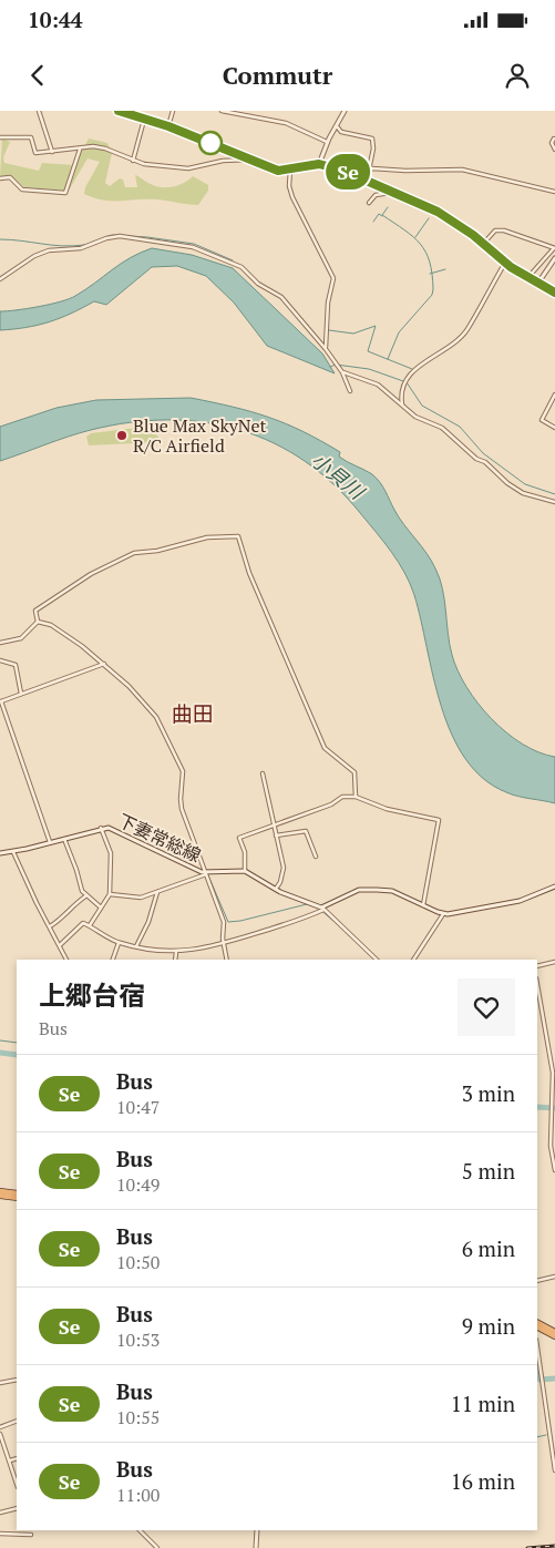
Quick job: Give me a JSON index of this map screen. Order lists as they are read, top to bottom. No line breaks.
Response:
{"streets":{"main road":["下妻常総線"]},"districts":["曲田"],"water":["小貝川"],"places":["Blue Max SkyNet R/C Airfield"],"lines":["bus line Se"],"page":{"status":"10:44","header":"Commutr","on_map":"Se","heading":["上郷台宿","Bus"],"list":[{"mark":"Se","name":"Bus","note":"10:47","value":"3 min"},{"mark":"Se","name":"Bus","note":"10:49","value":"5 min"},{"mark":"Se","name":"Bus","note":"10:50","value":"6 min"},{"mark":"Se","name":"Bus","note":"10:53","value":"9 min"},{"mark":"Se","name":"Bus","note":"10:55","value":"11 min"},{"mark":"Se","name":"Bus","note":"11:00","value":"16 min"}]}}
